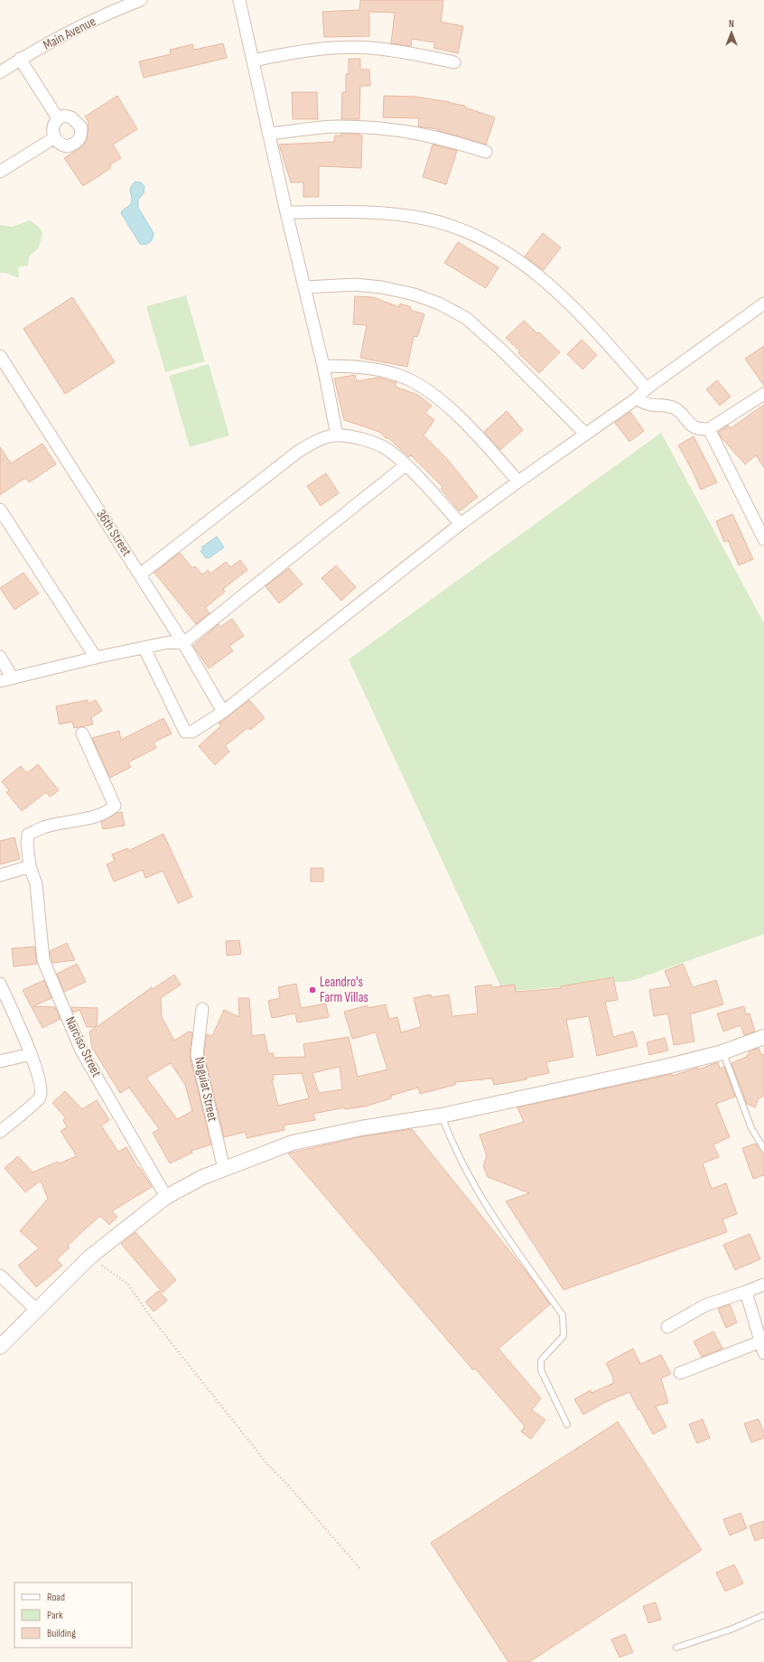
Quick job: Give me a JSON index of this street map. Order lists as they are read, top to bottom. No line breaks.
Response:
{"streets":{"street":["Main Avenue","36th Street","Narciso Street","Naguiat Street"]},"places":["Leandro's Farm Villas"],"legend":["Road","Park","Building"],"north":"top"}
